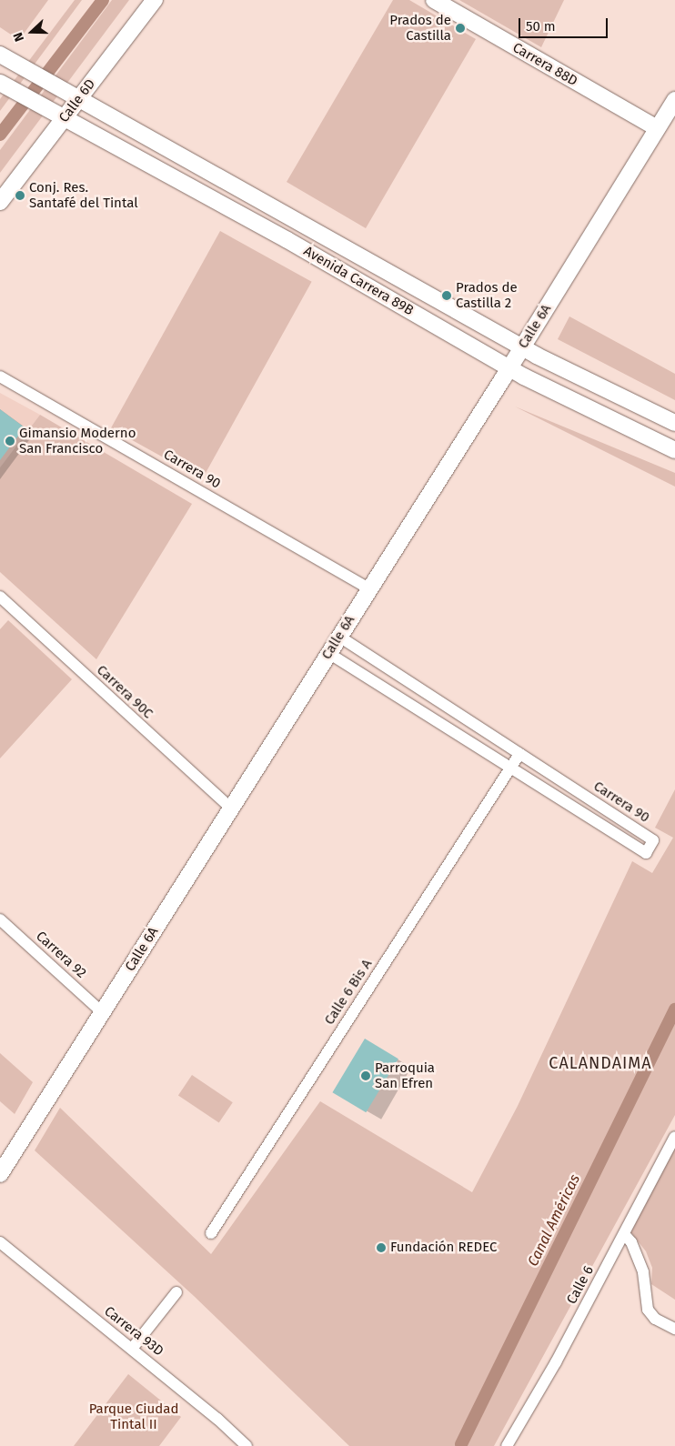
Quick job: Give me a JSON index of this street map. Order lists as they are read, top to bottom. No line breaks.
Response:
{"streets":{"street":["Carrera 88D","Calle 6D","Avenida Carrera 89B","Calle 6A","Carrera 90","Carrera 90C","Carrera 92","Calle 6 Bis A","Calle 6","Carrera 93D"]},"crossings":[["Carrera 88D","Calle 6A"],["Calle 6D","Avenida Carrera 89B"],["Avenida Carrera 89B","Calle 6A"],["Calle 6A","Carrera 90"],["Calle 6A","Carrera 90C"],["Calle 6A","Carrera 92"],["Carrera 90","Calle 6 Bis A"]],"districts":["CALANDAIMA"],"water":["Canal Américas"],"parks":["Parque Ciudad Tintal II"],"places":["Prados de Castilla","Conj. Res. Santafé del Tintal","Prados de Castilla 2","Gimansio Moderno San Francisco","Parroquia San Efren","Fundación REDEC"],"scale_bar":"50 m","north":"left"}
